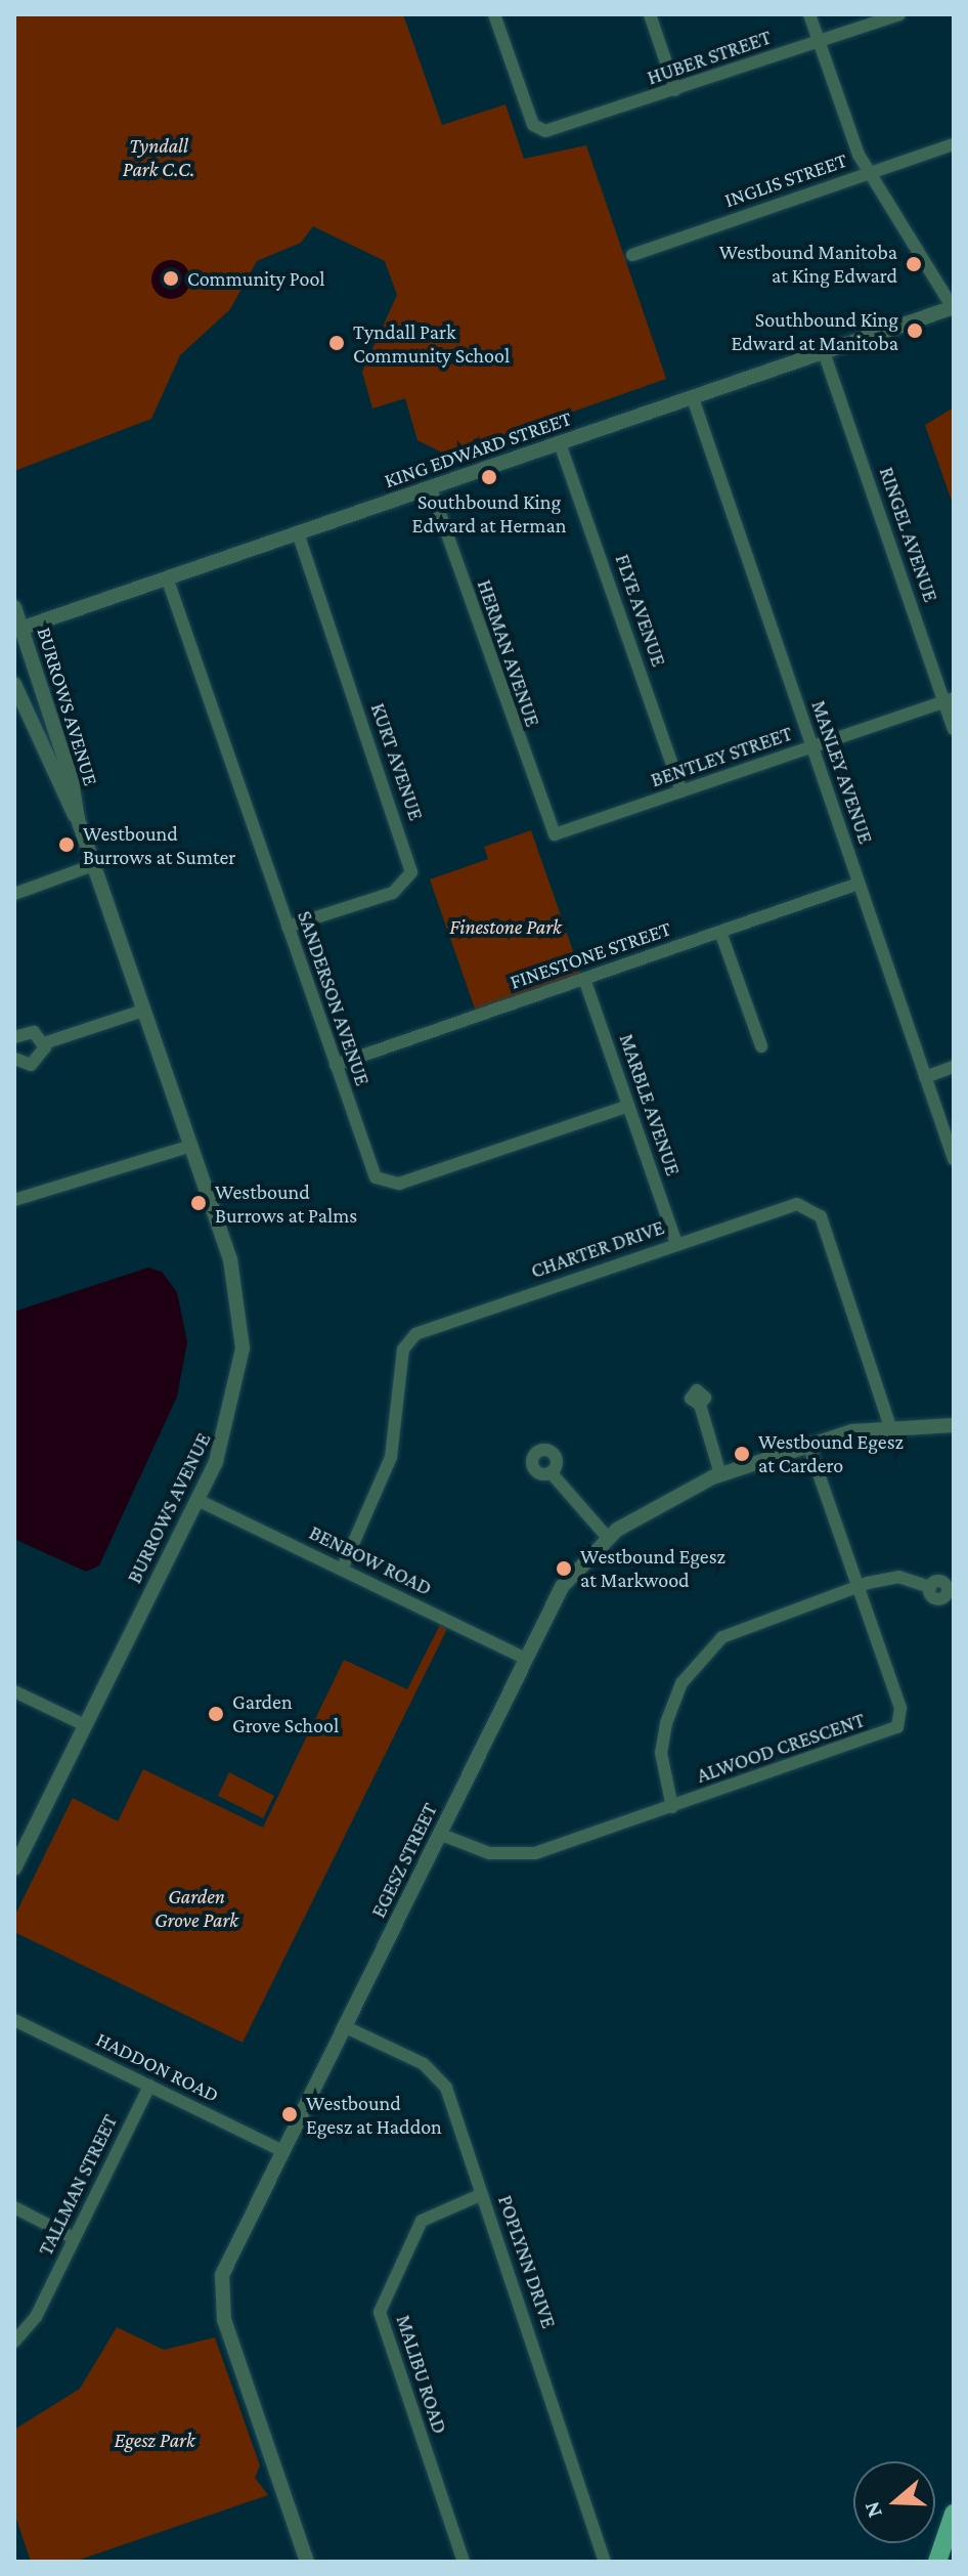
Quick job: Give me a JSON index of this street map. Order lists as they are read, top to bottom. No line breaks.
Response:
{"streets":{"street":["HUBER STREET","INGLIS STREET","KING EDWARD STREET","RINGEL AVENUE","FLYE AVENUE","HERMAN AVENUE","BURROWS AVENUE","BENTLEY STREET","KURT AVENUE","MANLEY AVENUE","FINESTONE STREET","SANDERSON AVENUE","MARBLE AVENUE","CHARTER DRIVE","BENBOW ROAD","ALWOOD CRESCENT","EGESZ STREET","HADDON ROAD","TALLMAN STREET","POPLYNN DRIVE","MALIBU ROAD"]},"crossings":[["KING EDWARD STREET","RINGEL AVENUE"],["KING EDWARD STREET","FLYE AVENUE"],["KING EDWARD STREET","HERMAN AVENUE"],["KING EDWARD STREET","BURROWS AVENUE"],["KING EDWARD STREET","KURT AVENUE"],["KING EDWARD STREET","MANLEY AVENUE"],["KING EDWARD STREET","SANDERSON AVENUE"],["RINGEL AVENUE","BENTLEY STREET"],["FLYE AVENUE","BENTLEY STREET"],["HERMAN AVENUE","BENTLEY STREET"],["BURROWS AVENUE","BENBOW ROAD"],["BENTLEY STREET","MANLEY AVENUE"],["KURT AVENUE","SANDERSON AVENUE"],["MANLEY AVENUE","FINESTONE STREET"],["FINESTONE STREET","SANDERSON AVENUE"],["FINESTONE STREET","MARBLE AVENUE"],["SANDERSON AVENUE","MARBLE AVENUE"],["MARBLE AVENUE","CHARTER DRIVE"],["CHARTER DRIVE","BENBOW ROAD"],["CHARTER DRIVE","EGESZ STREET"],["BENBOW ROAD","EGESZ STREET"],["ALWOOD CRESCENT","EGESZ STREET"],["EGESZ STREET","HADDON ROAD"],["EGESZ STREET","POPLYNN DRIVE"],["HADDON ROAD","TALLMAN STREET"],["POPLYNN DRIVE","MALIBU ROAD"]],"parks":["Tyndall Park C.C.","Finestone Park","Garden Grove Park","Egesz Park"],"places":["Westbound Manitoba at King Edward","Community Pool","Southbound King Edward at Manitoba","Tyndall Park Community School","Southbound King Edward at Herman","Westbound Burrows at Sumter","Westbound Burrows at Palms","Westbound Egesz at Cardero","Westbound Egesz at Markwood","Garden Grove School","Westbound Egesz at Haddon"],"north":"left"}
